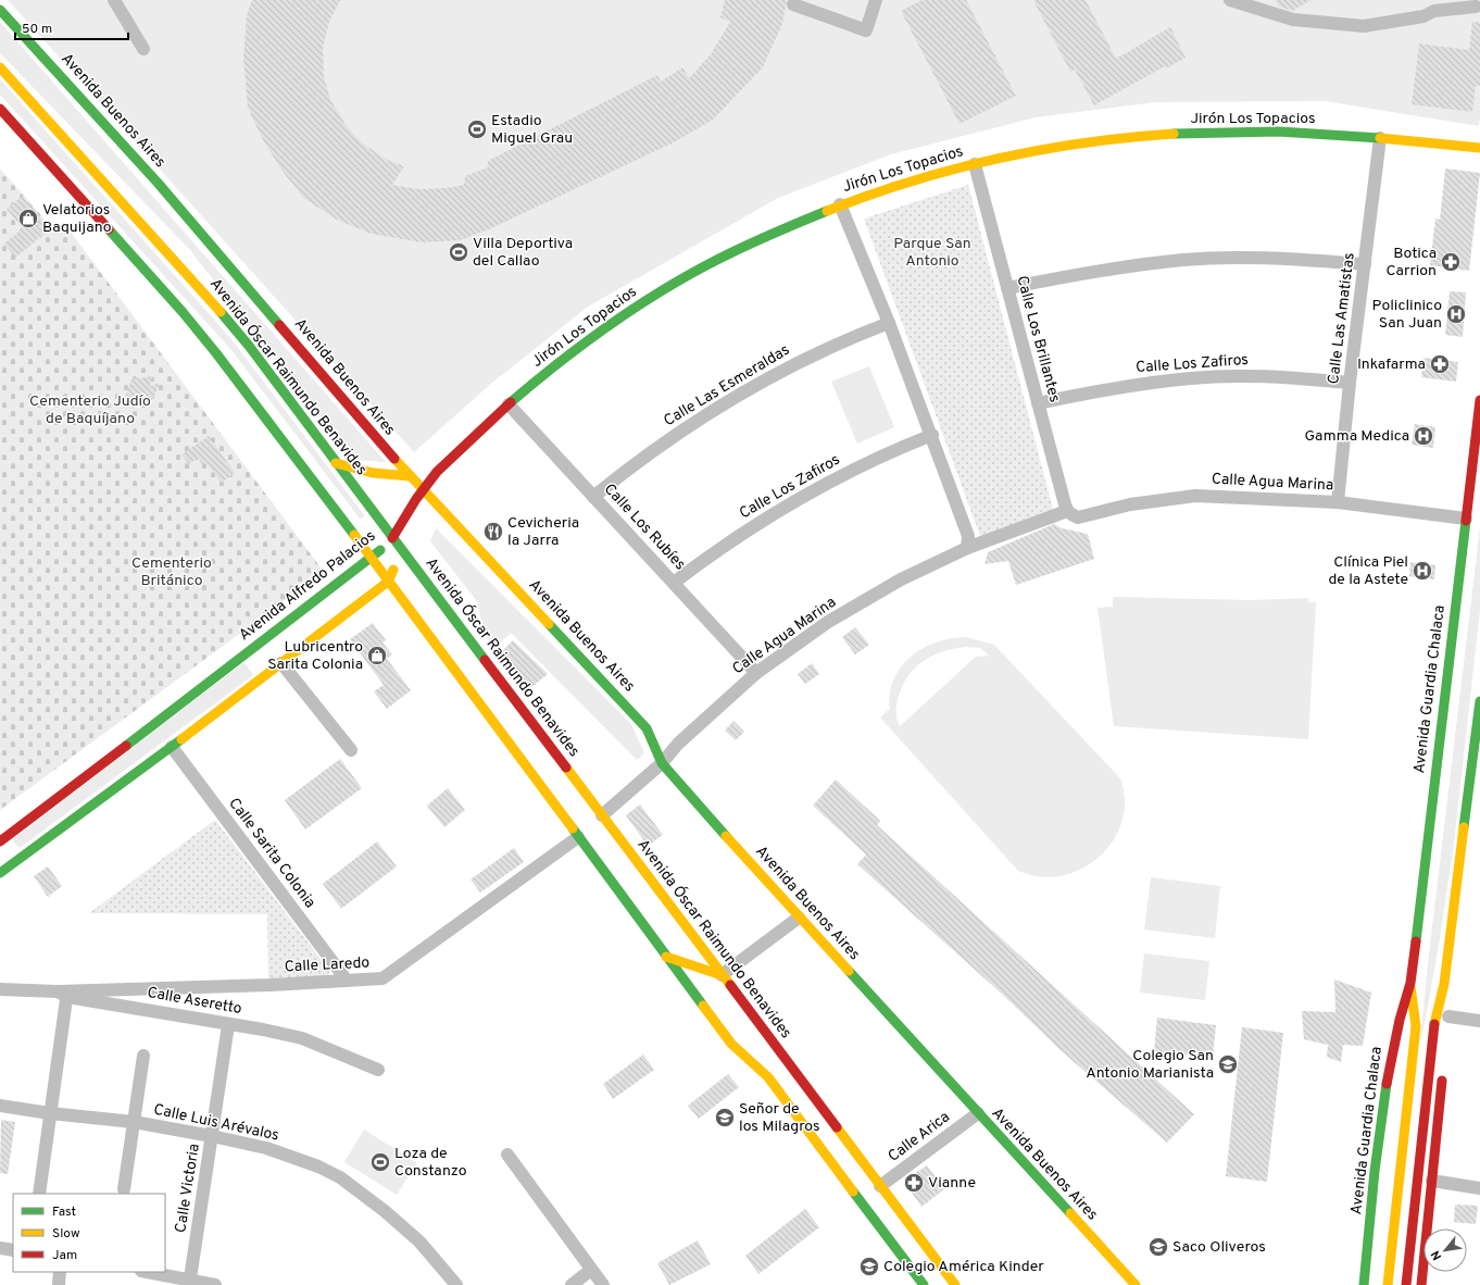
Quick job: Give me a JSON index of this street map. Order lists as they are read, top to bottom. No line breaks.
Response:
{"streets":{"main road":["Avenida Buenos Aires","Jirón Los Topacios","Avenida Óscar Raimundo Benavides","Avenida Alfredo Palacios","Avenida Guardia Chalaca"],"street":["Calle Las Amatistas","Calle Los Brillantes","Calle Los Zafiros","Calle Las Esmeraldas","Calle Agua Marina","Calle Los Rubíes","Calle Sarita Colonia","Calle Laredo","Calle Aseretto","Calle Luis Arévalos","Calle Arica","Calle Victoria"]},"crossings":[["Avenida Buenos Aires","Jirón Los Topacios"],["Avenida Buenos Aires","Calle Agua Marina"],["Avenida Buenos Aires","Avenida Alfredo Palacios"],["Avenida Buenos Aires","Calle Arica"],["Jirón Los Topacios","Calle Las Amatistas"],["Jirón Los Topacios","Calle Los Brillantes"],["Jirón Los Topacios","Calle Los Rubíes"],["Jirón Los Topacios","Avenida Alfredo Palacios"],["Calle Las Amatistas","Calle Los Zafiros"],["Calle Las Amatistas","Calle Agua Marina"],["Calle Los Brillantes","Calle Los Zafiros"],["Calle Los Brillantes","Calle Agua Marina"],["Calle Los Zafiros","Calle Los Rubíes"],["Avenida Óscar Raimundo Benavides","Calle Agua Marina"],["Avenida Óscar Raimundo Benavides","Avenida Alfredo Palacios"],["Avenida Óscar Raimundo Benavides","Calle Arica"],["Calle Las Esmeraldas","Calle Los Rubíes"],["Calle Agua Marina","Calle Los Rubíes"],["Calle Agua Marina","Avenida Guardia Chalaca"],["Avenida Alfredo Palacios","Calle Sarita Colonia"],["Calle Sarita Colonia","Calle Laredo"],["Calle Laredo","Calle Aseretto"],["Calle Aseretto","Calle Victoria"],["Calle Luis Arévalos","Calle Victoria"]],"parks":["Parque San Antonio","Cementerio Judío de Baquíjano","Cementerio Británico"],"places":{"sports":["Estadio Miguel Grau","Villa Deportiva del Callao","Loza de Constanzo"],"shop":["Velatorios Baquijano","Lubricentro Sarita Colonia"],"pharmacy":["Botica Carrion","Inkafarma","Vianne"],"hospital":["Policlinico San Juan","Gamma Medica","Clínica Piel de la Astete"],"restaurant":["Cevicheria la Jarra"],"school or university":["Colegio San Antonio Marianista","Señor de los Milagros","Saco Oliveros","Colegio América Kinder"]},"legend":["Fast","Slow","Jam"],"scale_bar":"50 m","north":"bottom left"}
